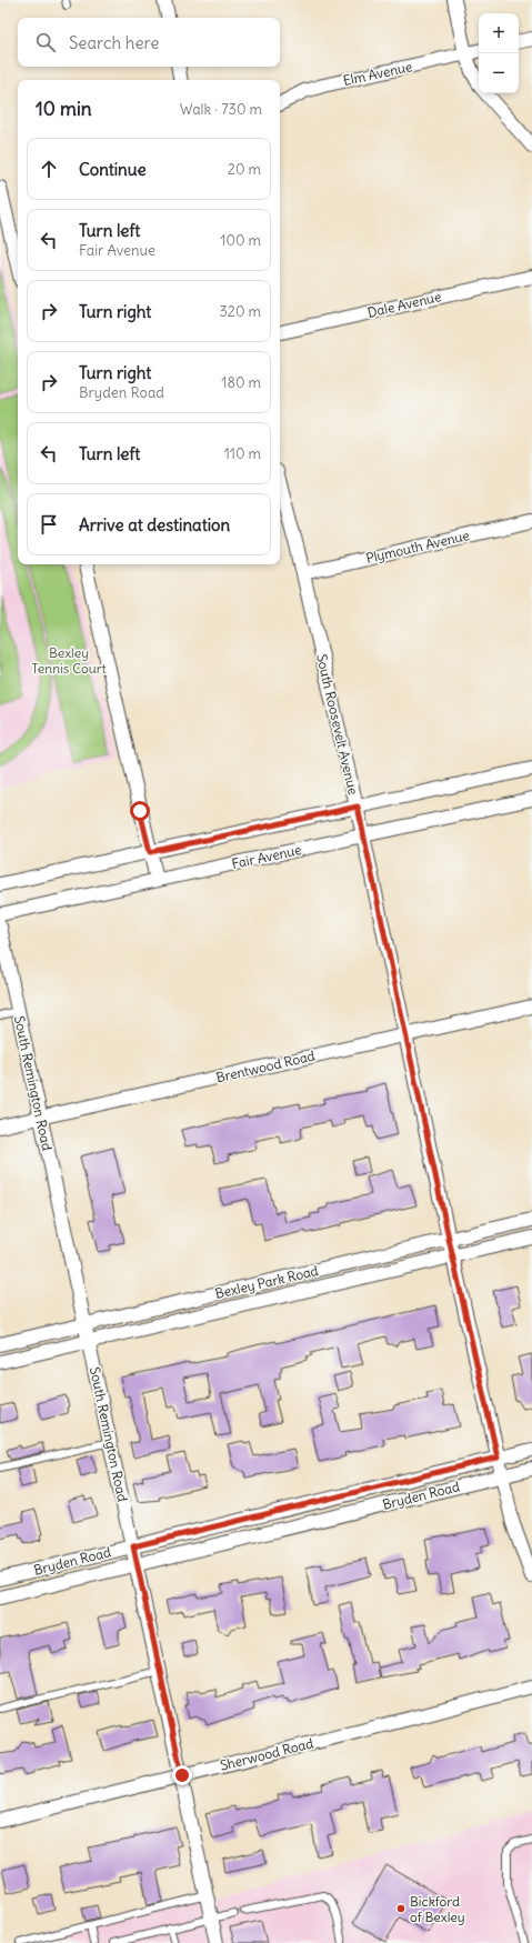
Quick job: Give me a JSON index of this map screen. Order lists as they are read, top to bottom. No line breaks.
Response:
{"streets":{"street":["Elm Avenue","Dale Avenue","Plymouth Avenue","South Roosevelt Avenue","Fair Avenue","Brentwood Road","South Remington Road","Bexley Park Road","Bryden Road","Sherwood Road"]},"crossings":[["Plymouth Avenue","South Roosevelt Avenue"],["South Roosevelt Avenue","Fair Avenue"],["South Roosevelt Avenue","Brentwood Road"],["South Roosevelt Avenue","Bexley Park Road"],["South Roosevelt Avenue","Bryden Road"],["Brentwood Road","South Remington Road"],["South Remington Road","Bexley Park Road"],["South Remington Road","Bryden Road"],["South Remington Road","Sherwood Road"]],"parks":["Bexley Tennis Court"],"places":["Bickford of Bexley"],"page":{"map_buttons":["+","−"],"search":"Search here","heading":["10 min","Walk · 730 m"],"list":[["Continue","20 m"],["Turn left","Fair Avenue","100 m"],["Turn right","320 m"],["Turn right","Bryden Road","180 m"],["Turn left","110 m"],"Arrive at destination"]}}
